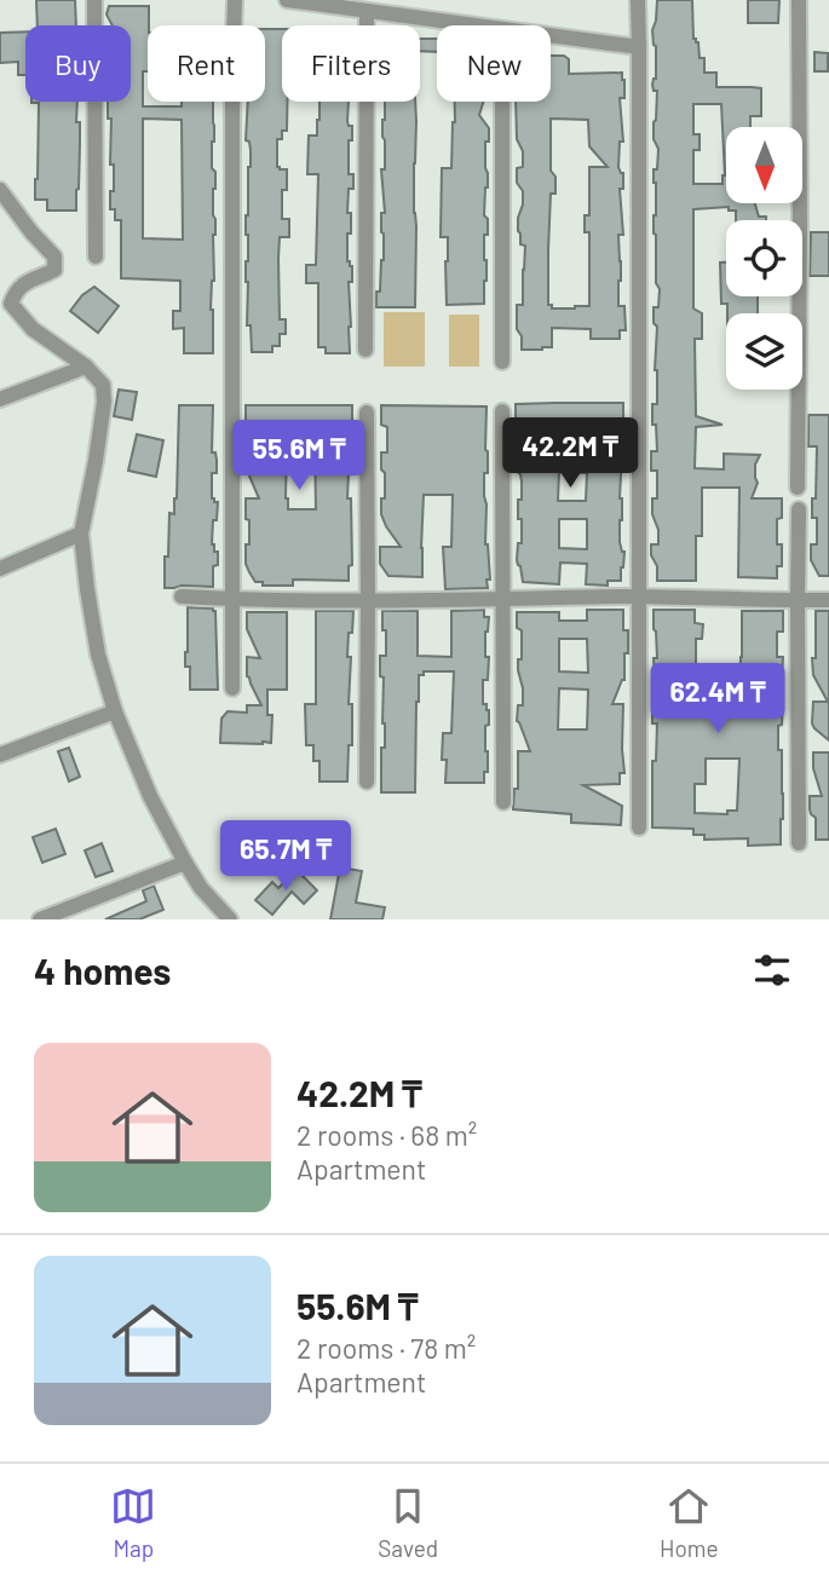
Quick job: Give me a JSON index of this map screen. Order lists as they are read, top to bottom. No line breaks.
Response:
{"north":"bottom","page":{"chip":["Buy","Rent","Filters","New"],"price":["42.2M ₸","55.6M ₸","62.4M ₸","65.7M ₸"],"heading":"4 homes","list":[{"name":"42.2M ₸","note":"2 rooms · 68 m² · Apartment"},{"name":"55.6M ₸","note":"2 rooms · 78 m² · Apartment"}],"tabs":["Map","Saved","Home"]}}
